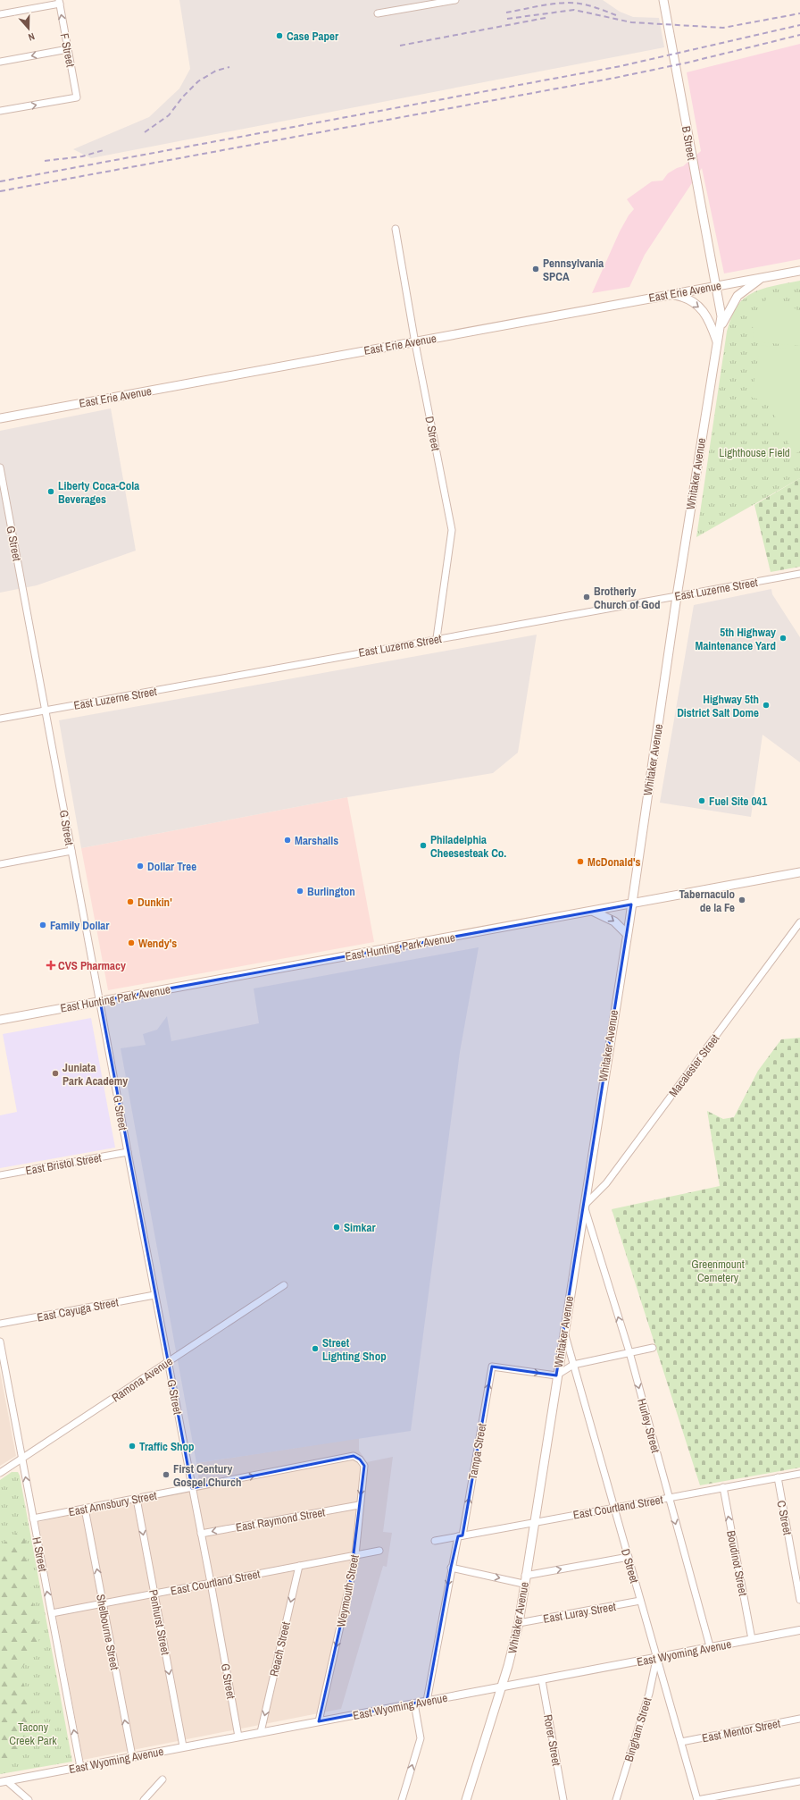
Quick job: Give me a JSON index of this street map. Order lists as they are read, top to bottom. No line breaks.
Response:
{"streets":{"main road":["B Street","East Erie Avenue","Whitaker Avenue","East Hunting Park Avenue"],"street":["F Street","D Street","G Street","East Luzerne Street","Macalester Street","East Bristol Street","East Cayuga Street","Ramona Avenue","Hurley Street","Tampa Street","East Annsbury Street","East Courtland Street","C Street","East Raymond Street","H Street","Boudinot Street","Weymouth Street","East Luray Street","Penhurst Street","Shelbourne Street","Reach Street","East Wyoming Avenue","Bingham Street","East Mentor Street","Rorer Street"]},"crossings":[["B Street","East Erie Avenue"],["B Street","Whitaker Avenue"],["East Erie Avenue","D Street"],["East Erie Avenue","Whitaker Avenue"],["D Street","Whitaker Avenue"],["D Street","East Luzerne Street"],["D Street","East Courtland Street"],["D Street","East Luray Street"],["D Street","East Wyoming Avenue"],["D Street","Bingham Street"],["D Street","East Mentor Street"],["Whitaker Avenue","East Luzerne Street"],["Whitaker Avenue","East Hunting Park Avenue"],["Whitaker Avenue","Macalester Street"],["Whitaker Avenue","Hurley Street"],["Whitaker Avenue","Tampa Street"],["Whitaker Avenue","East Courtland Street"],["Whitaker Avenue","East Luray Street"],["Whitaker Avenue","East Wyoming Avenue"],["G Street","East Luzerne Street"],["G Street","East Hunting Park Avenue"],["G Street","East Bristol Street"],["G Street","East Cayuga Street"],["G Street","Ramona Avenue"],["G Street","East Annsbury Street"],["G Street","East Courtland Street"],["G Street","East Raymond Street"],["G Street","East Wyoming Avenue"],["Macalester Street","Hurley Street"],["Ramona Avenue","H Street"],["Hurley Street","East Courtland Street"],["Hurley Street","East Wyoming Avenue"],["Tampa Street","East Courtland Street"],["Tampa Street","East Wyoming Avenue"],["East Annsbury Street","H Street"],["East Annsbury Street","Weymouth Street"],["East Annsbury Street","Penhurst Street"],["East Annsbury Street","Shelbourne Street"],["East Courtland Street","C Street"],["East Courtland Street","H Street"],["East Courtland Street","Boudinot Street"],["East Courtland Street","Weymouth Street"],["East Courtland Street","Penhurst Street"],["East Courtland Street","Shelbourne Street"],["East Courtland Street","Reach Street"],["East Raymond Street","Weymouth Street"],["H Street","East Wyoming Avenue"],["Boudinot Street","East Wyoming Avenue"],["Weymouth Street","East Wyoming Avenue"],["Penhurst Street","East Wyoming Avenue"],["Shelbourne Street","East Wyoming Avenue"],["Reach Street","East Wyoming Avenue"],["East Wyoming Avenue","Bingham Street"],["East Wyoming Avenue","Rorer Street"]],"one_way":["East Annsbury Street","East Raymond Street","H Street","Boudinot Street","Weymouth Street","Penhurst Street","Shelbourne Street","Reach Street"],"parks":["Lighthouse Field","Greenmount Cemetery","Tacony Creek Park"],"places":{"other":["Case Paper","Pennsylvania SPCA","Liberty Coca-Cola Beverages","Brotherly Church of God","5th Highway Maintenance Yard","Highway 5th District Salt Dome","Fuel Site 041","Marshalls","Philadelphia Cheesesteak Co.","McDonald's","Dollar Tree","Burlington","Tabernaculo de la Fe","Dunkin'","Family Dollar","Wendy's","Juniata Park Academy","Simkar","Street Lighting Shop","Traffic Shop","First Century Gospel Church"],"health":["CVS Pharmacy"]},"north":"bottom"}
